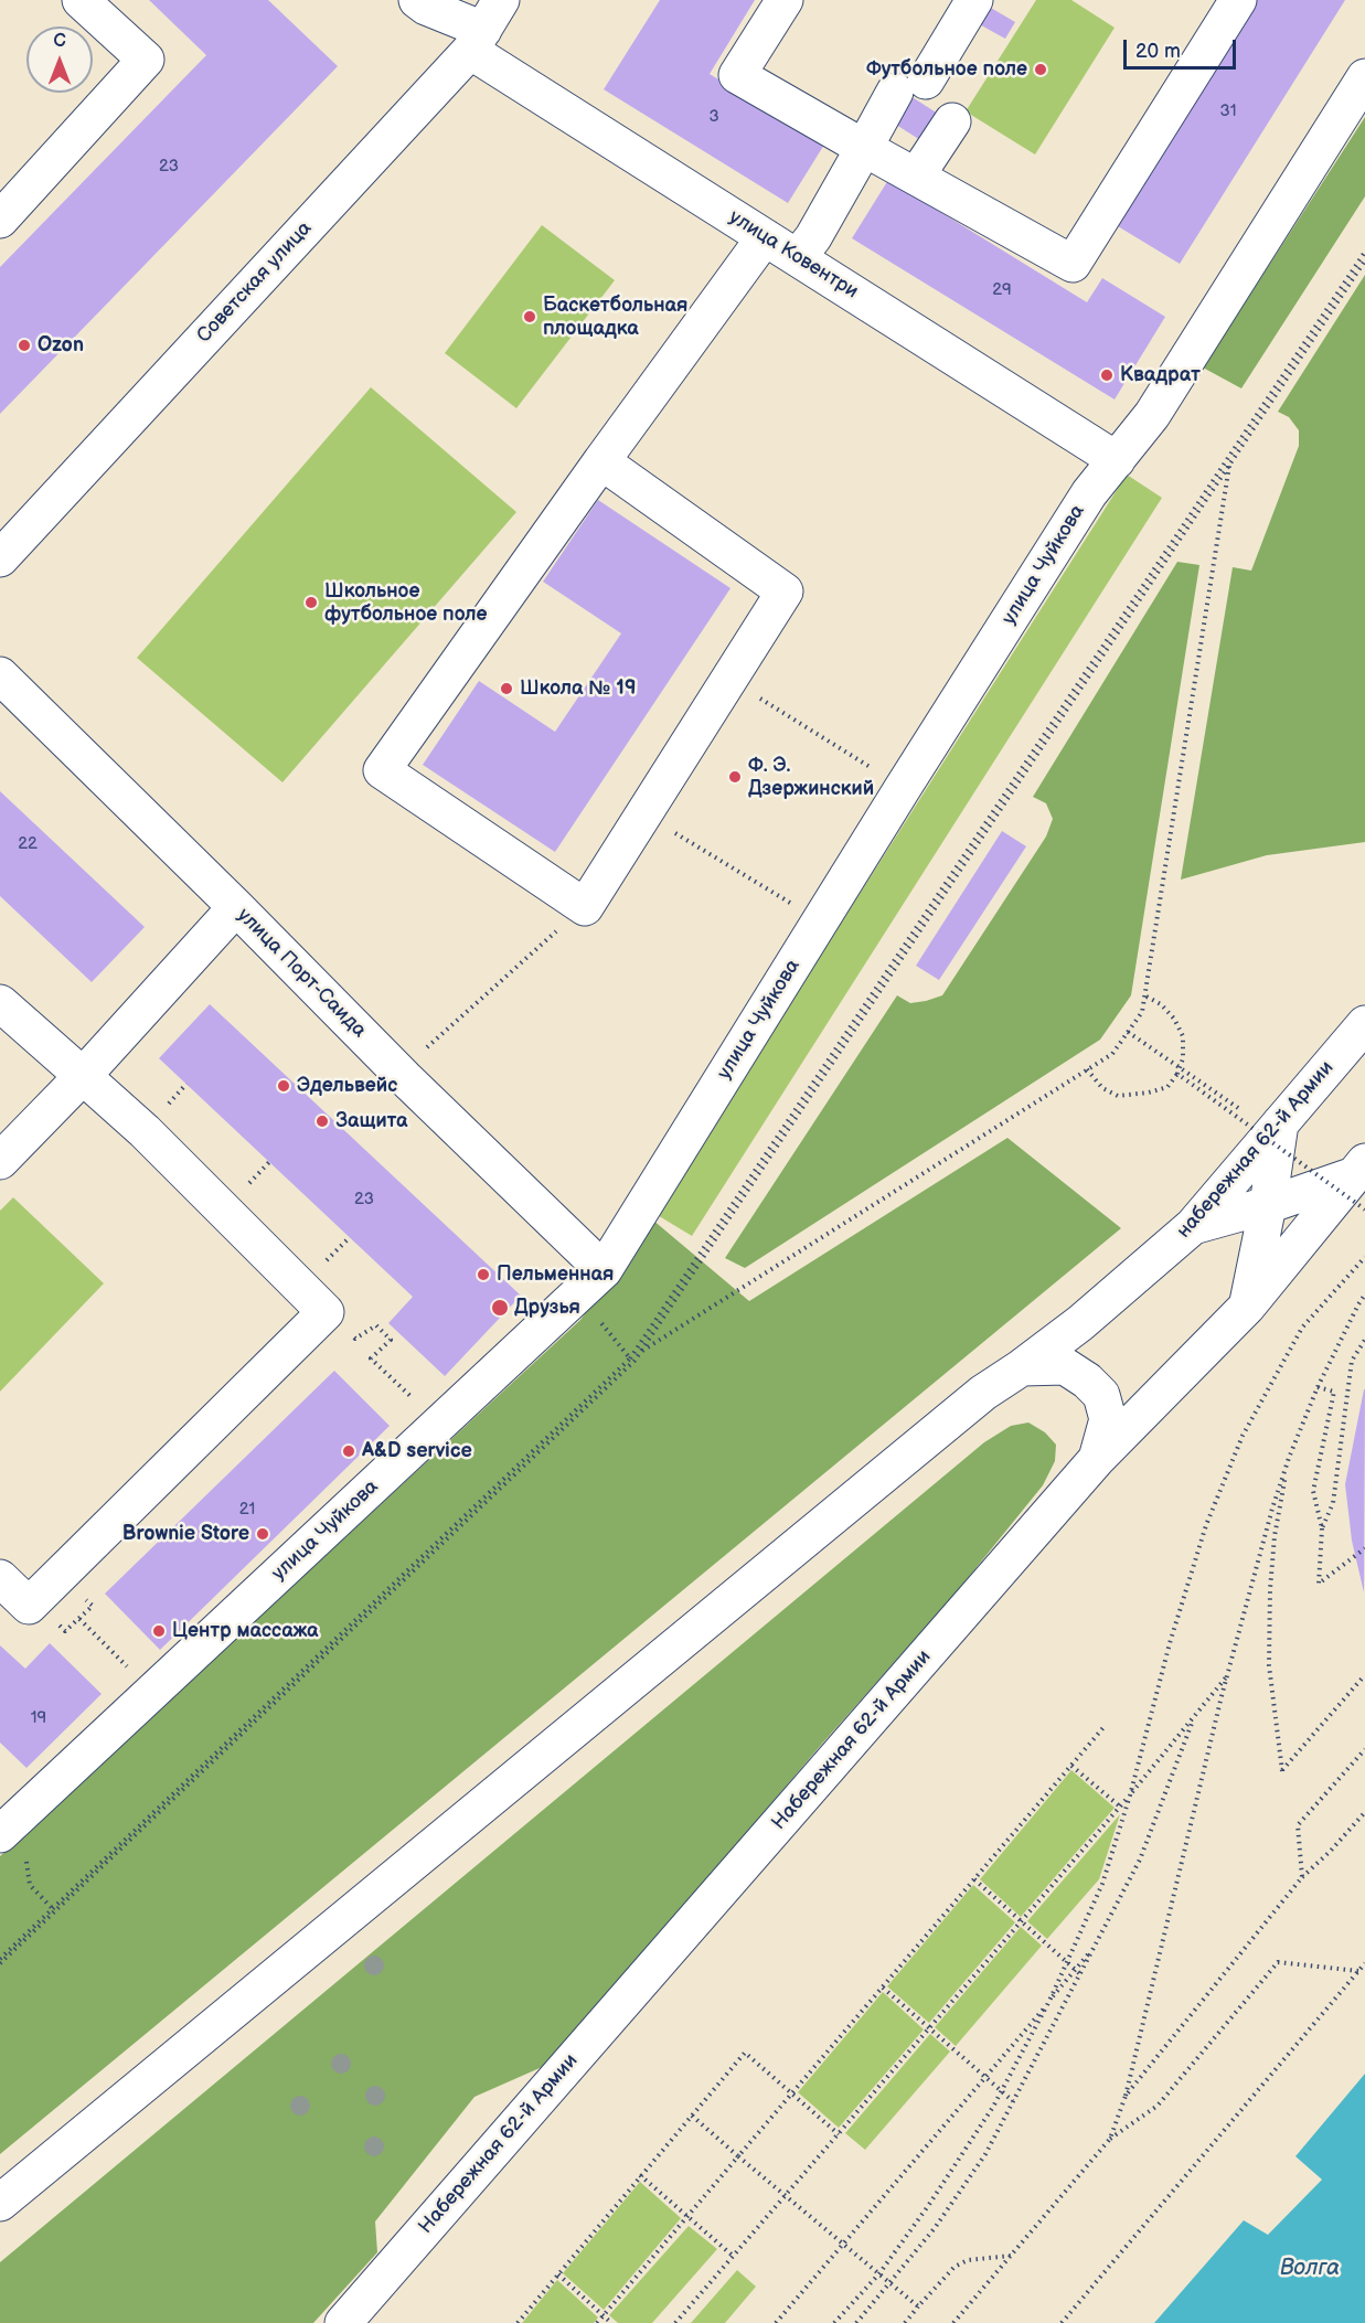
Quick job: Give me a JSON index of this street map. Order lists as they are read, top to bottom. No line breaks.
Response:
{"streets":{"street":["улица Ковентри","Советская улица","улица Чуйкова","улица Порт-Саида","набережная 62-й Армии","Набережная 62-й Армии"]},"crossings":[["улица Ковентри","Советская улица"],["улица Ковентри","улица Чуйкова"],["улица Чуйкова","улица Порт-Саида"]],"water":["Волга"],"places":["Футбольное поле","Баскетбольная площадка","Ozon","Квадрат","Школьное футбольное поле","Школа № 19","Ф. Э. Дзержинский","Эдельвейс","Защита","Пельменная","Друзья","A&D service","Brownie Store","Центр массажа"],"house_numbers":["31","3","23","29","22","23","21","19"],"scale_bar":"20 m","north":"top"}
